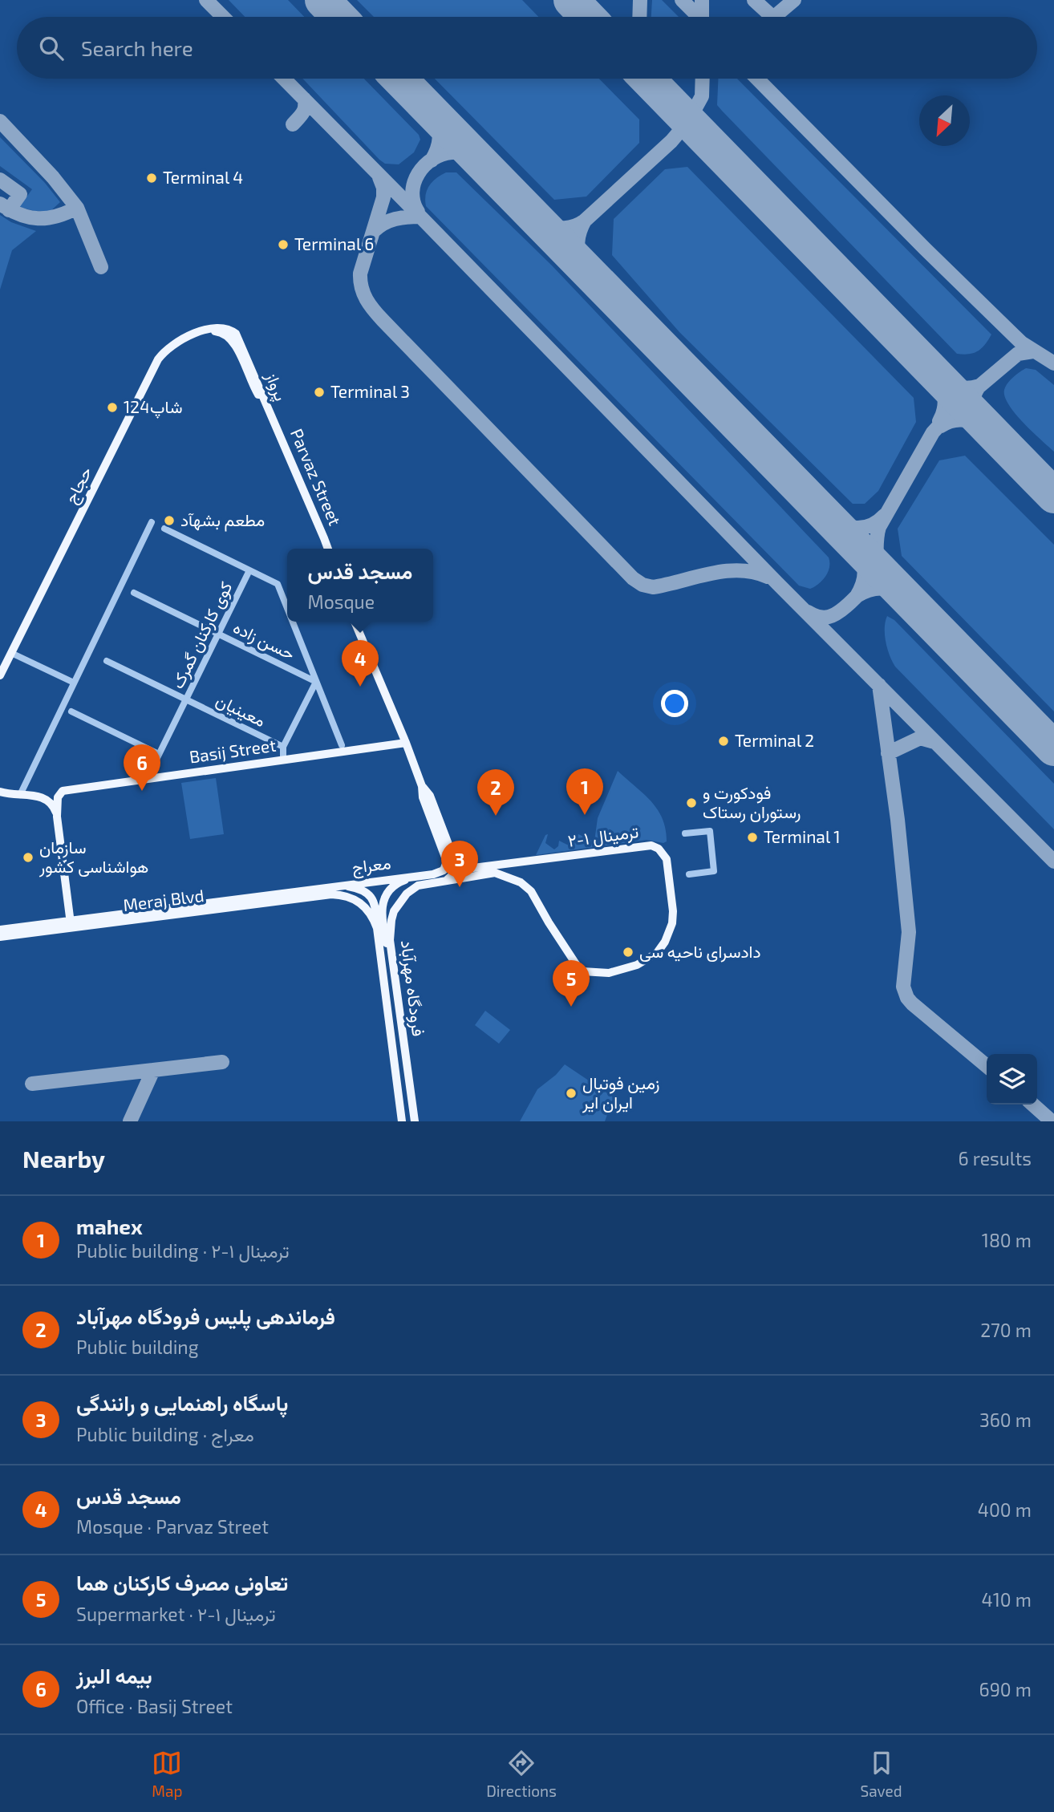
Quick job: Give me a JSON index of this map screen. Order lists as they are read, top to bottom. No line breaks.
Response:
{"streets":{"main road":["پرواز","Parvaz Street","حجاج","Basij Street","ترمینال ۱-۲","معراج","Meraj Blvd","فرودگاه مهرآباد"],"street":["کوی کارکنان گمرک","حسن زاده","معینیان"]},"crossings":[["پرواز","Parvaz Street"],["پرواز","حجاج"],["کوی کارکنان گمرک","حسن زاده"],["کوی کارکنان گمرک","معینیان"],["معراج","Meraj Blvd"],["معراج","فرودگاه مهرآباد"],["Meraj Blvd","فرودگاه مهرآباد"]],"places":["Terminal 4","Terminal 6","Terminal 3","124شاپ","مطعم بشهآد","Terminal 2","فودکورت و رستوران رستاک","Terminal 1","سازمان هواشناسی کشور","دادسرای ناحیه سی","زمین فوتبال ایران ایر"],"north":"bottom left","page":{"search":"Search here","popup":["مسجد قدس","Mosque"],"pins":["4","6","1","2","3","5"],"heading":["Nearby","6 results"],"list":[{"mark":"1","name":"mahex","note":"Public building · ترمینال ۱-۲","value":"180 m"},{"mark":"2","name":"فرماندهی پلیس فرودگاه مهرآباد","note":"Public building","value":"270 m"},{"mark":"3","name":"پاسگاه راهنمایی و رانندگی","note":"Public building · معراج","value":"360 m"},{"mark":"4","name":"مسجد قدس","note":"Mosque · Parvaz Street","value":"400 m"},{"mark":"5","name":"تعاونی مصرف کارکنان هما","note":"Supermarket · ترمینال ۱-۲","value":"410 m"},{"mark":"6","name":"بیمه البرز","note":"Office · Basij Street","value":"690 m"}],"nav":["Map","Directions","Saved"]}}
